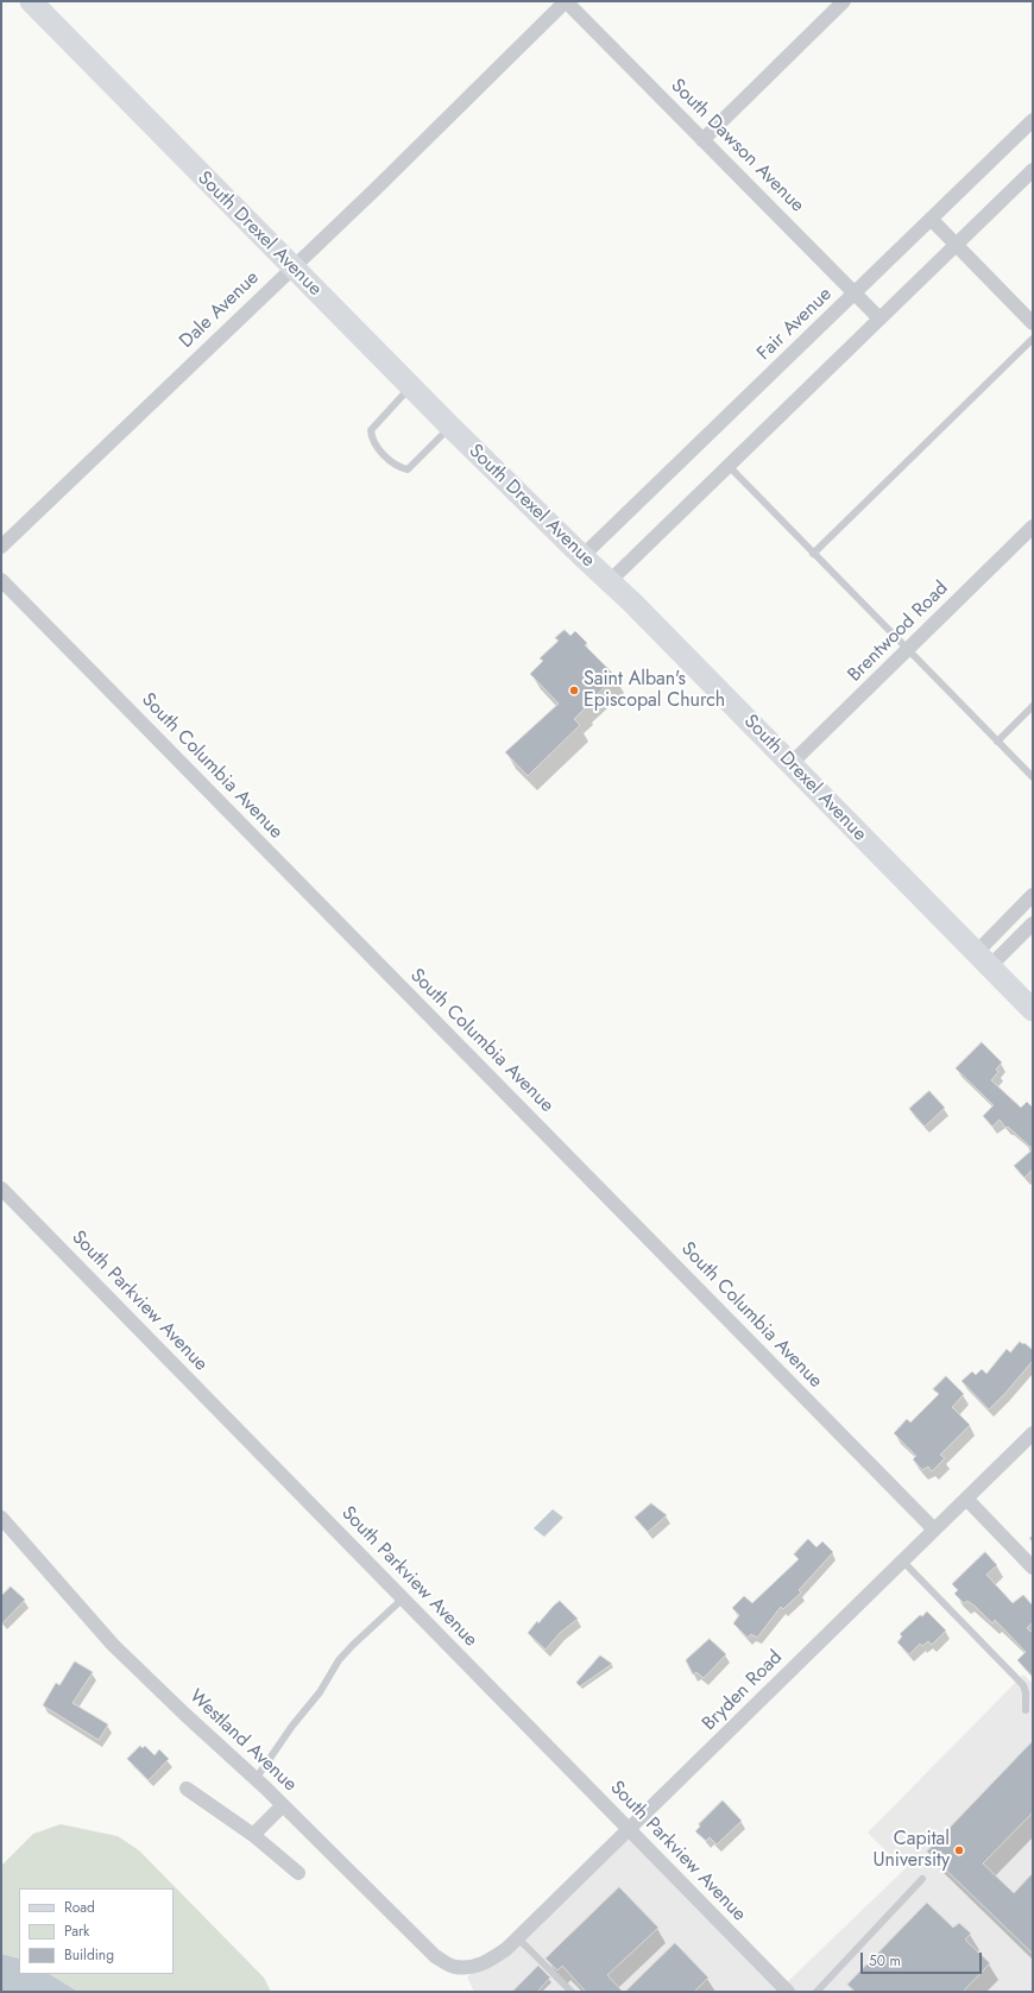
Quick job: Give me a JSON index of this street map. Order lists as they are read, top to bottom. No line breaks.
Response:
{"streets":{"main road":["South Drexel Avenue"],"street":["South Dawson Avenue","Dale Avenue","Fair Avenue","Brentwood Road","South Columbia Avenue","South Parkview Avenue","Bryden Road","Westland Avenue"]},"crossings":[["South Dawson Avenue","Dale Avenue"],["South Dawson Avenue","Fair Avenue"],["South Drexel Avenue","Dale Avenue"],["South Drexel Avenue","Fair Avenue"],["South Drexel Avenue","Brentwood Road"],["South Columbia Avenue","Bryden Road"],["South Parkview Avenue","Bryden Road"],["Bryden Road","Westland Avenue"]],"places":["Saint Alban's Episcopal Church","Capital University"],"legend":["Road","Park","Building"],"scale_bar":"50 m"}
